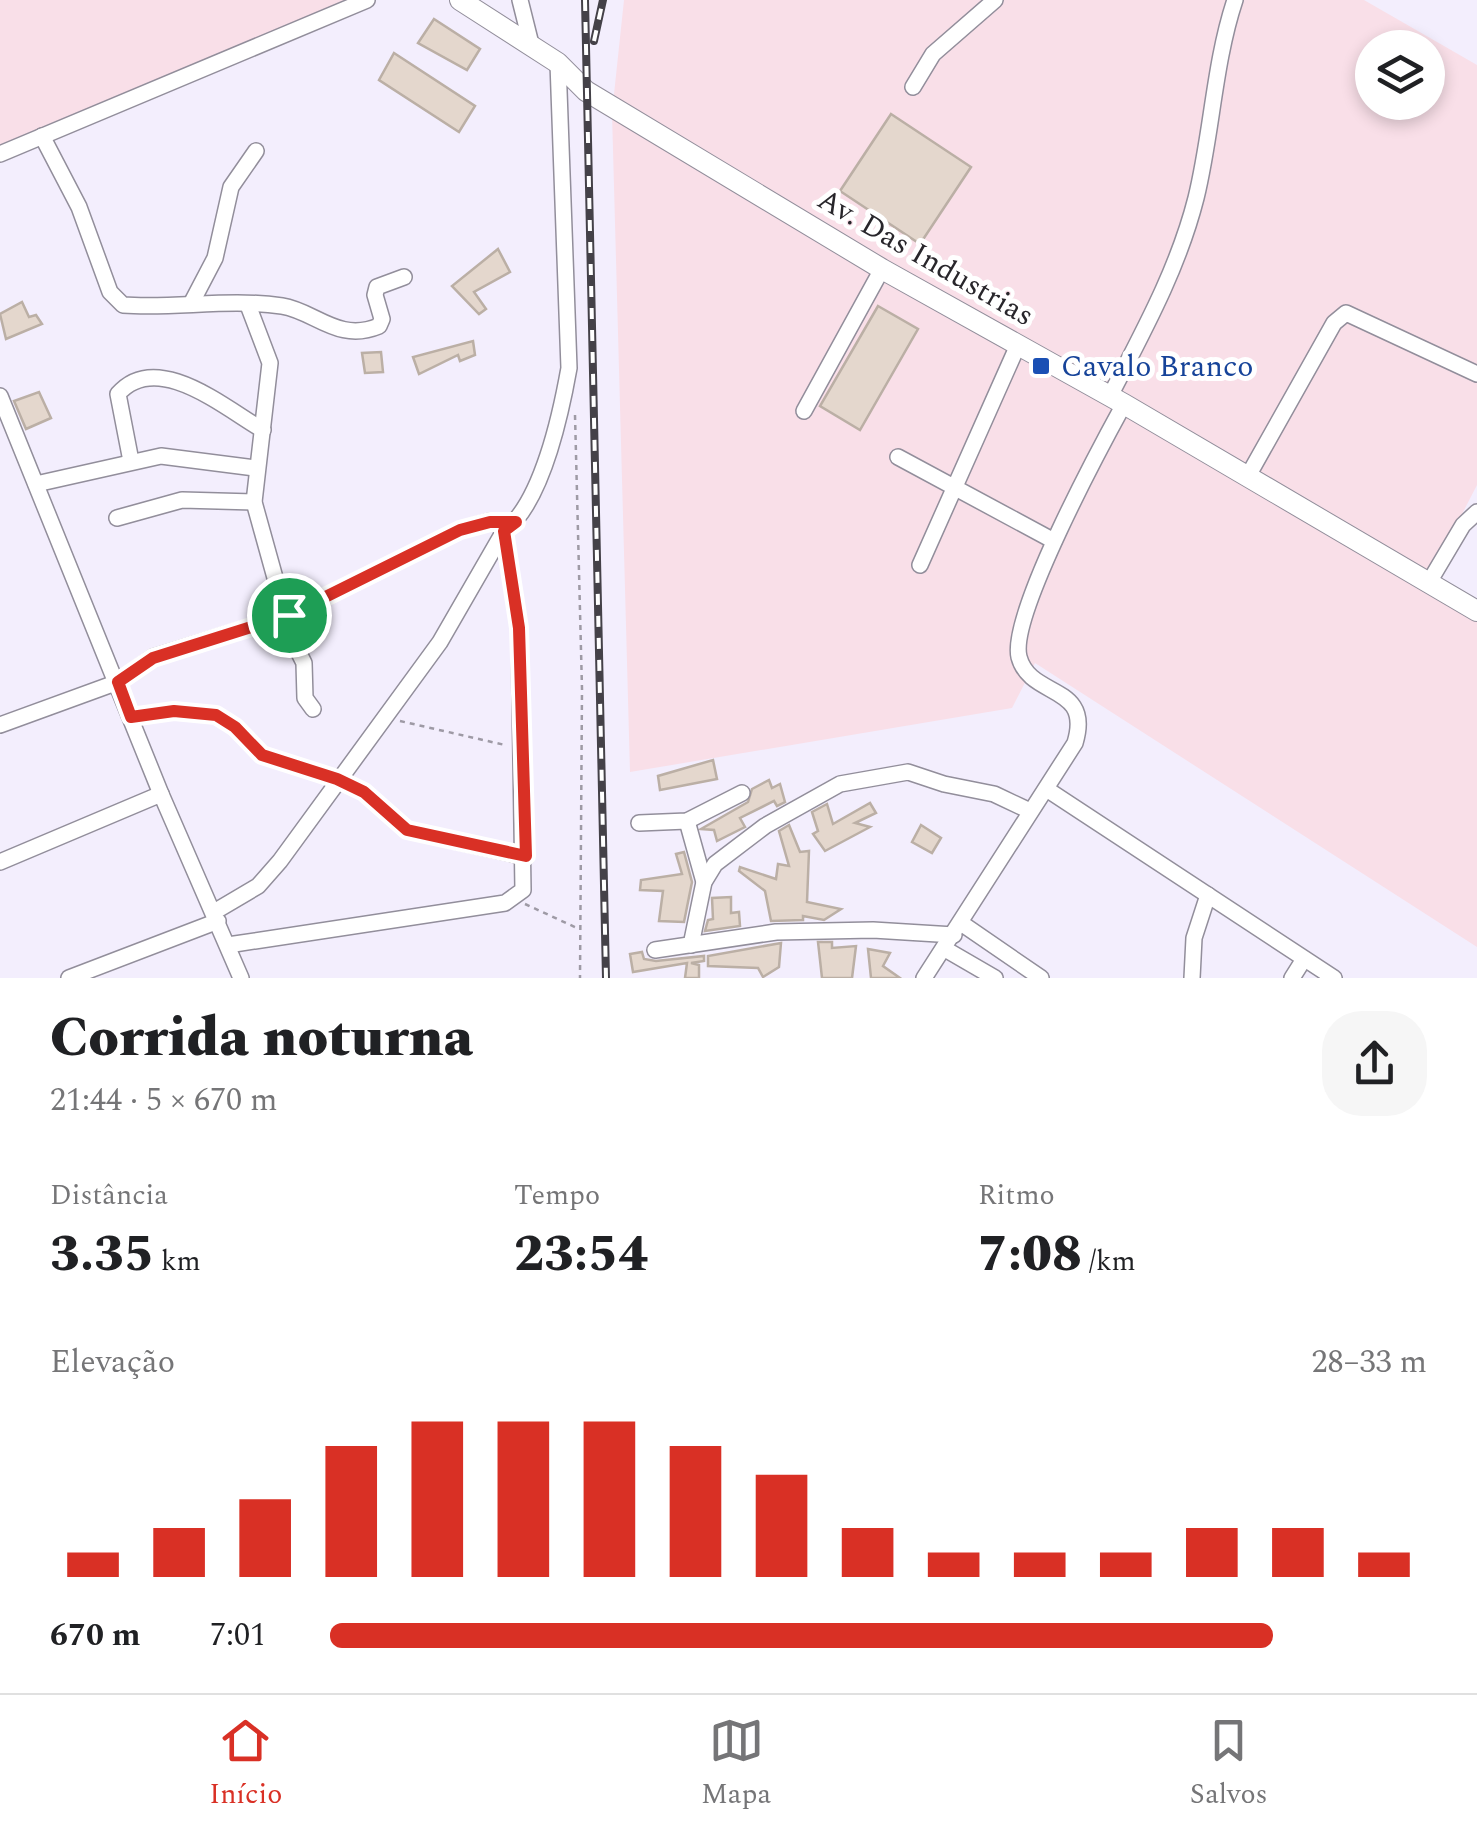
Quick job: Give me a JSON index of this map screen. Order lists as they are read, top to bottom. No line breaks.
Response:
{"streets":{"main road":["Av. Das Industrias"]},"places":{"transit":["Cavalo Branco"]},"page":{"heading":["Corrida noturna","21:44 · 5 × 670 m"],"stats":[["Distância","3.35 km"],["Tempo","23:54"],["Ritmo","7:08 /km"]],"chart":["Elevação","28–33 m"],"list":[{"name":"670 m","note":"7:01"}],"tabs":["Início","Mapa","Salvos"]}}
